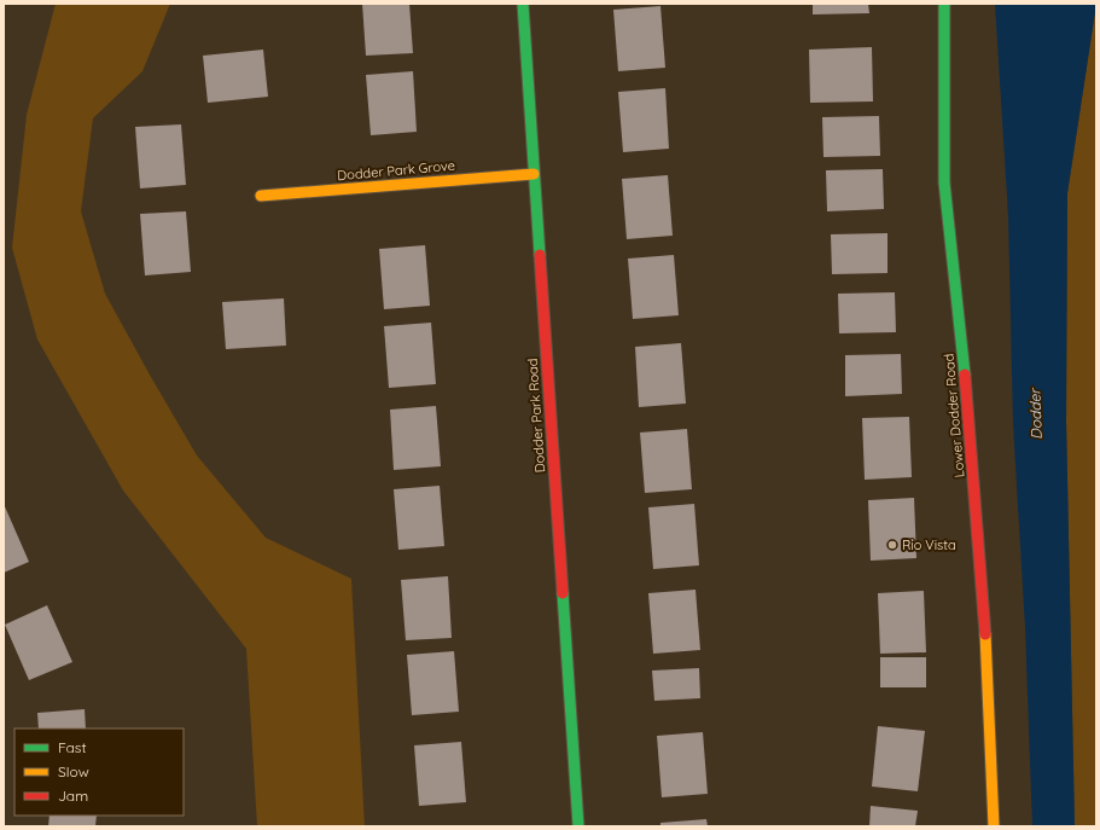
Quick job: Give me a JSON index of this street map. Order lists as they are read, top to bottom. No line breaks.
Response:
{"streets":{"street":["Dodder Park Grove","Dodder Park Road","Lower Dodder Road"]},"crossings":[["Dodder Park Grove","Dodder Park Road"]],"water":["Dodder"],"places":["Rio Vista"],"legend":["Fast","Slow","Jam"]}
